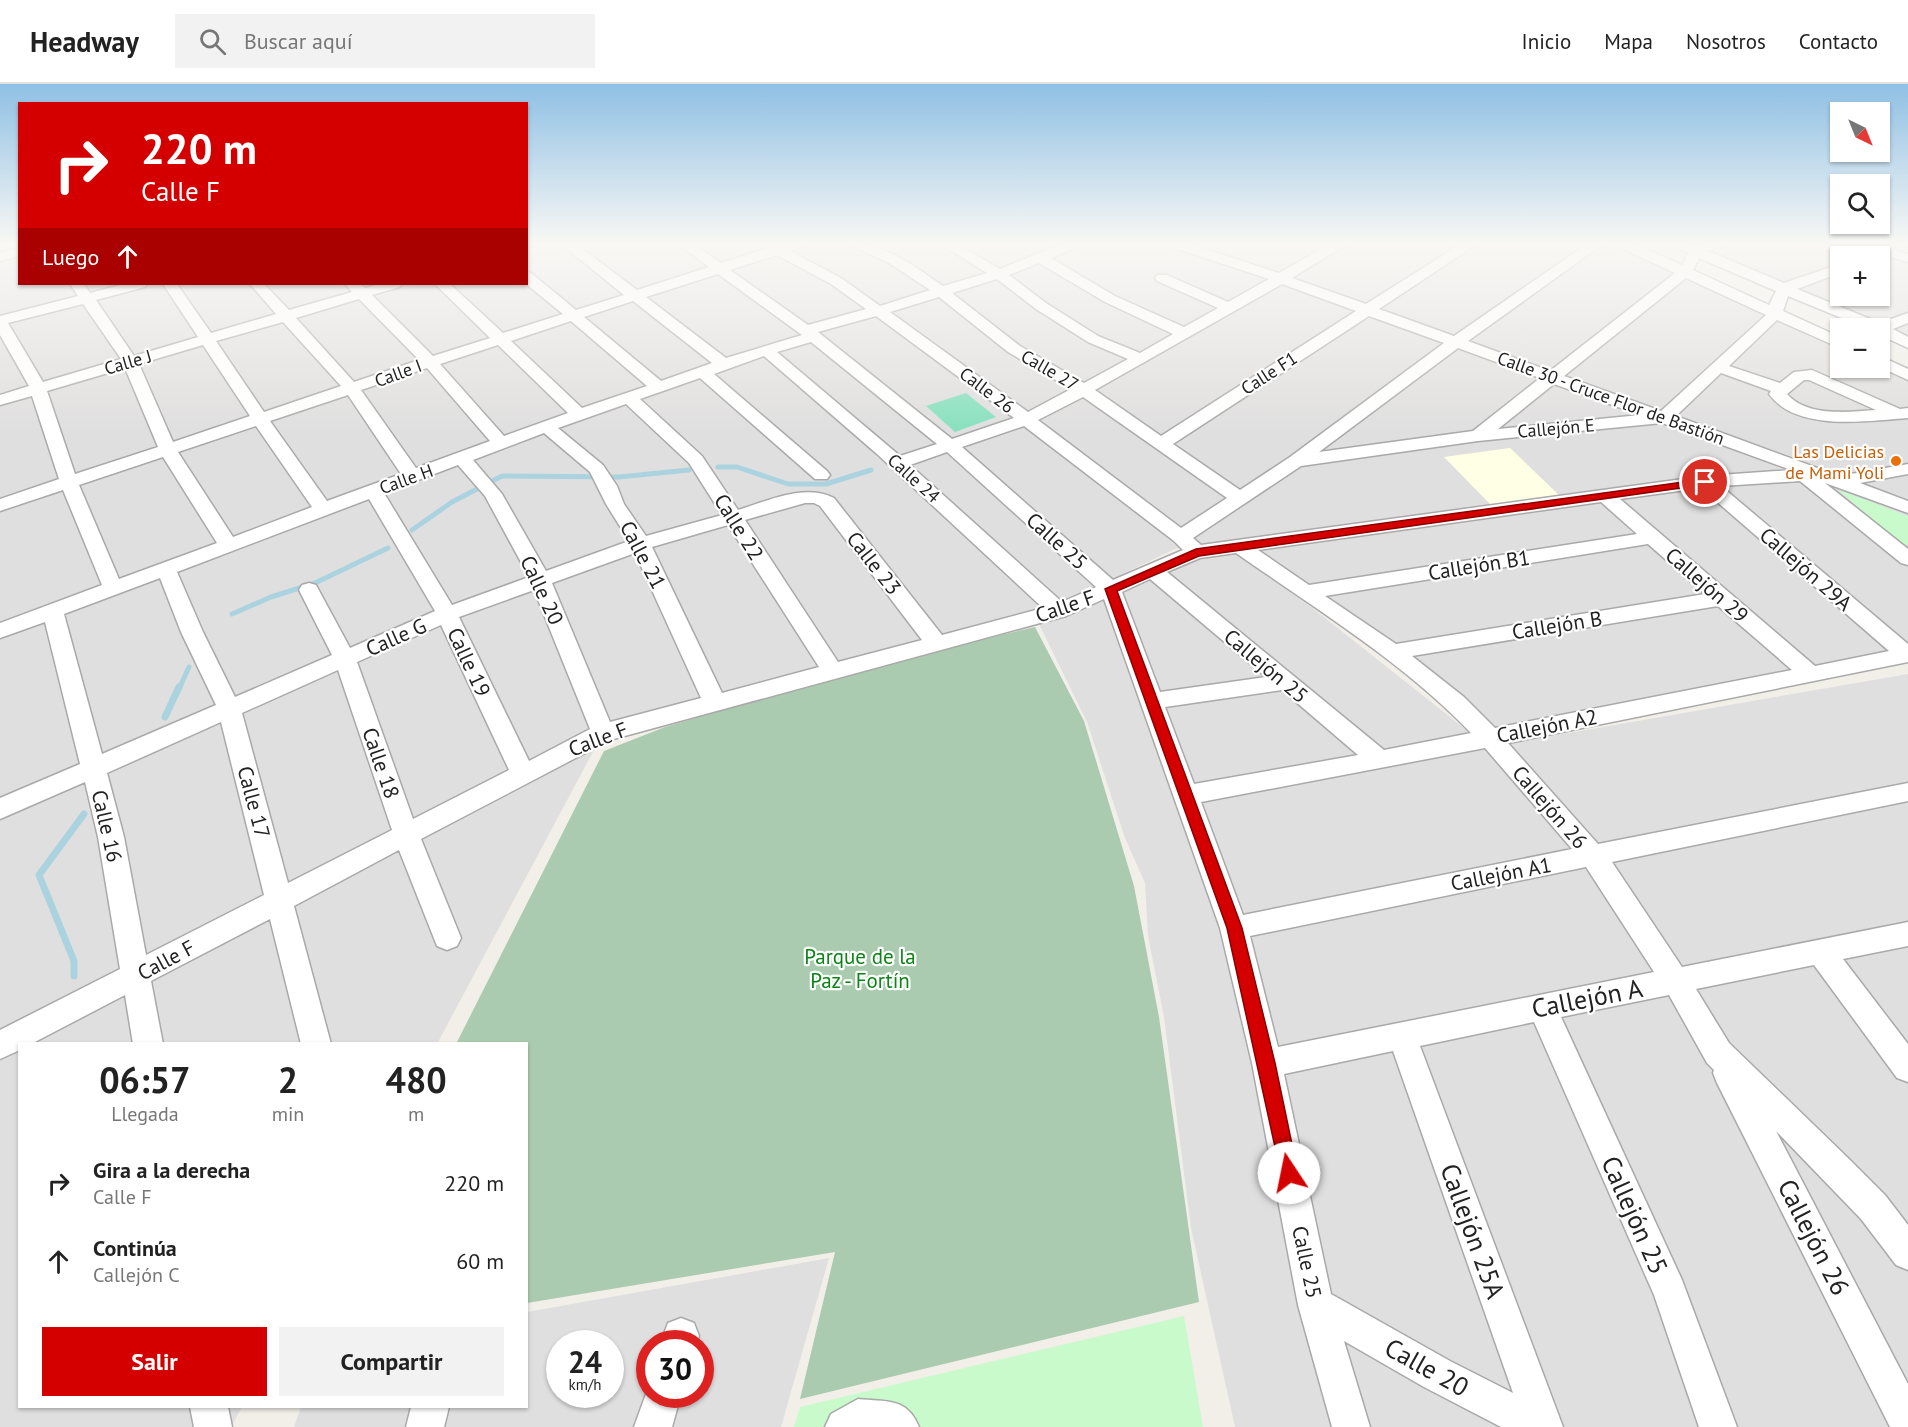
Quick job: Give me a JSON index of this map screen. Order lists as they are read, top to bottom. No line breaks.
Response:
{"streets":{"street":["Calle J","Calle 27","Calle I","Calle F1","Calle 26","Calle 30 - Cruce Flor de Bastión","Callejón E","Calle 24","Calle H","Calle 22","Calle 25","Calle 21","Calle 23","Callejón B1","Callejón 29A","Callejón 29","Calle 20","Calle F","Callejón B","Calle G","Calle 19","Callejón 25","Callejón A2","Calle 18","Calle 17","Callejón 26","Calle 16","Callejón A1","Callejón A","Callejón 25A"]},"crossings":[["Calle 27","Calle F1"],["Calle F1","Calle 30 - Cruce Flor de Bastión"],["Calle 26","Calle H"],["Calle 26","Calle F"],["Calle 30 - Cruce Flor de Bastión","Callejón E"],["Calle 30 - Cruce Flor de Bastión","Calle F"],["Calle 24","Calle H"],["Calle 24","Calle F"],["Calle H","Calle 22"],["Calle H","Calle 25"],["Calle H","Calle 21"],["Calle H","Calle 20"],["Calle H","Calle 19"],["Calle H","Calle 17"],["Calle H","Calle 16"],["Calle 22","Calle F"],["Calle 22","Calle G"],["Calle 25","Calle 20"],["Calle 25","Calle F"],["Calle 25","Callejón A2"],["Calle 25","Callejón A1"],["Calle 25","Callejón A"],["Calle 21","Calle F"],["Calle 21","Calle G"],["Calle 23","Calle F"],["Calle 23","Calle G"],["Callejón B1","Callejón 29"],["Callejón B1","Callejón 26"],["Callejón 29A","Calle F"],["Callejón 29A","Callejón A2"],["Callejón 29","Calle F"],["Callejón 29","Callejón B"],["Callejón 29","Callejón A2"],["Calle 20","Calle F"],["Calle 20","Calle G"],["Calle 20","Callejón 25A"],["Calle F","Calle 19"],["Calle F","Callejón 25"],["Calle F","Calle 18"],["Calle F","Calle 17"],["Calle F","Callejón 26"],["Calle F","Calle 16"],["Callejón B","Callejón 26"],["Calle G","Calle 19"],["Calle G","Calle 18"],["Calle G","Calle 17"],["Calle G","Calle 16"],["Callejón 25","Callejón A2"],["Callejón 25","Callejón A"],["Callejón A2","Callejón 26"],["Callejón 26","Callejón A1"],["Callejón 26","Callejón A"],["Callejón A","Callejón 25A"]],"parks":["Parque de la Paz - Fortín"],"places":["Las Delicias de Mami Yoli"],"north":"bottom right","page":{"header":"Headway","search":"Buscar aquí","nav":["Inicio","Mapa","Nosotros","Contacto"],"map_buttons":["+","−"],"turn":["220 m","Calle F"],"then":"Luego","eta":["06:57","Llegada","2","min","480","m"],"list":[{"name":"Gira a la derecha","note":"Calle F","value":"220 m"},{"name":"Continúa","note":"Callejón C","value":"60 m"}],"buttons":["Salir","Compartir"],"speed":"24 km/h","limit":"30"}}
